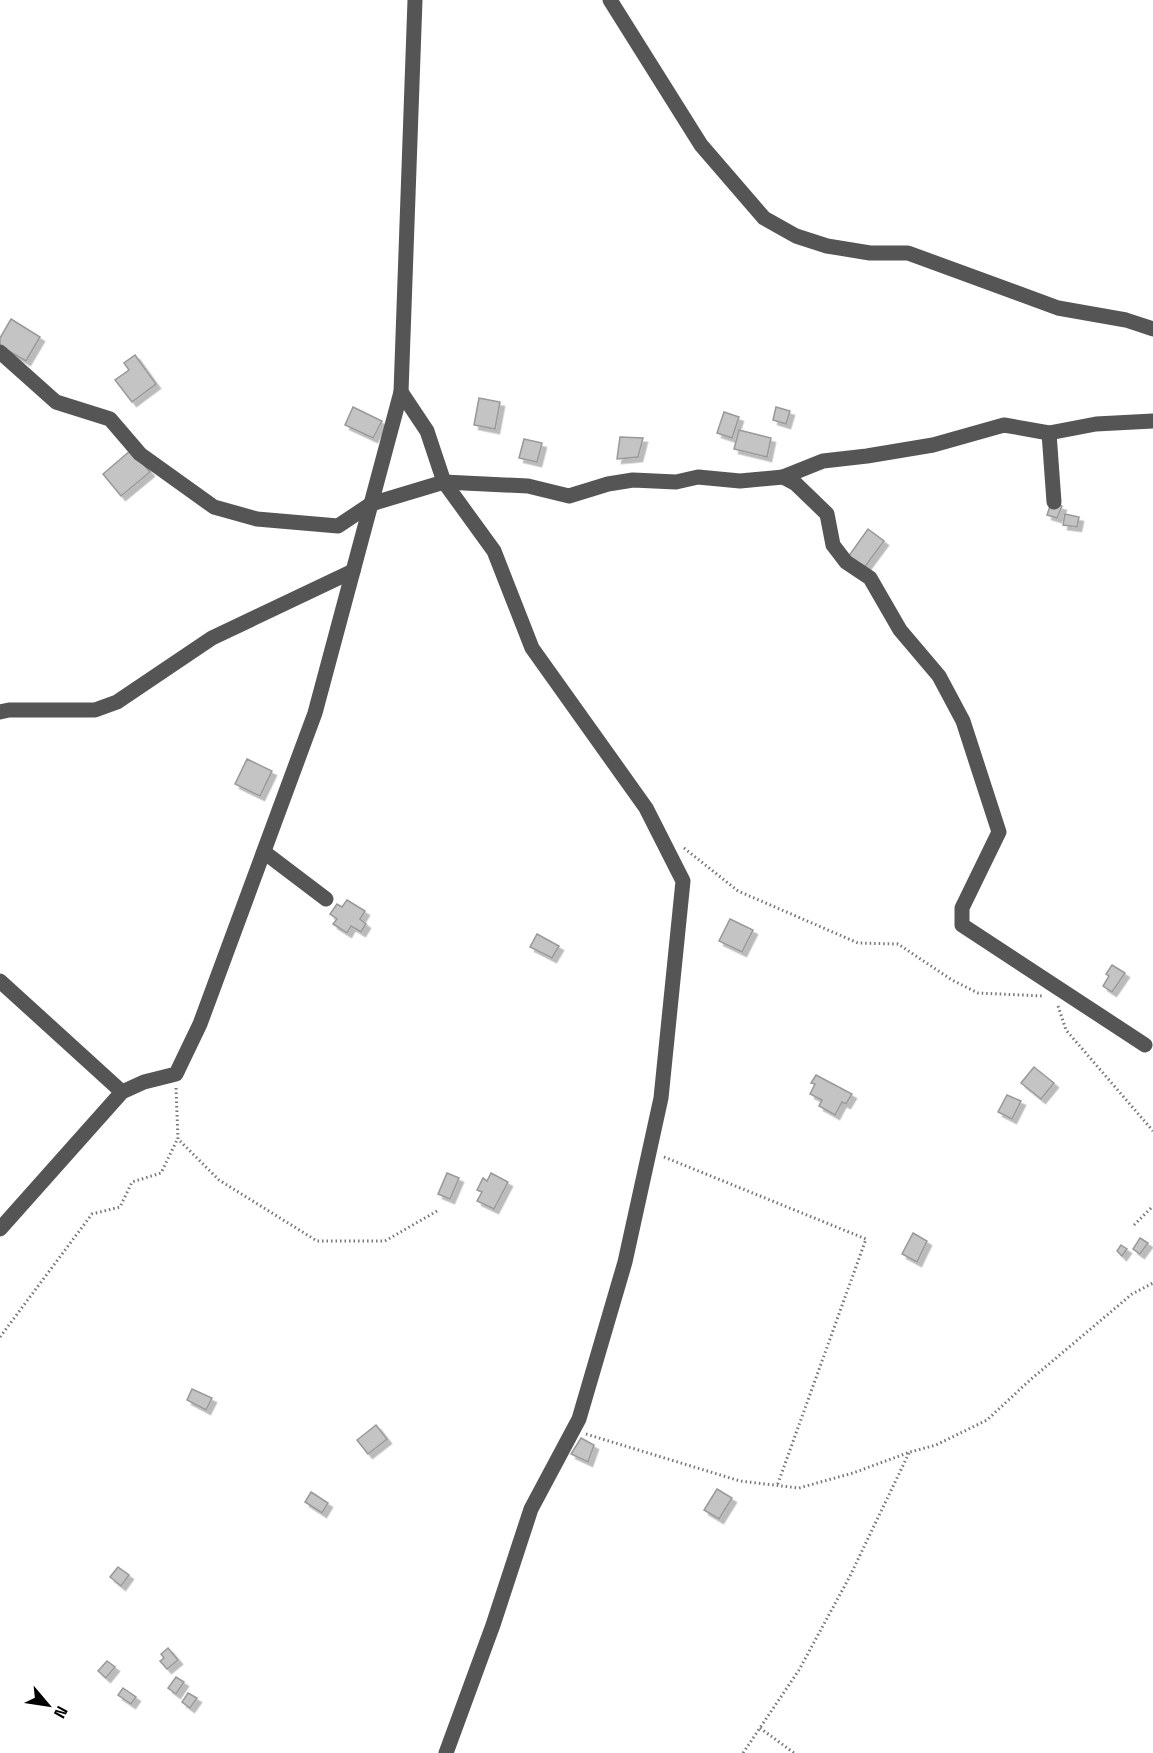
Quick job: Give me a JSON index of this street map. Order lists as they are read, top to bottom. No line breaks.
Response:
{"north":"bottom right"}
